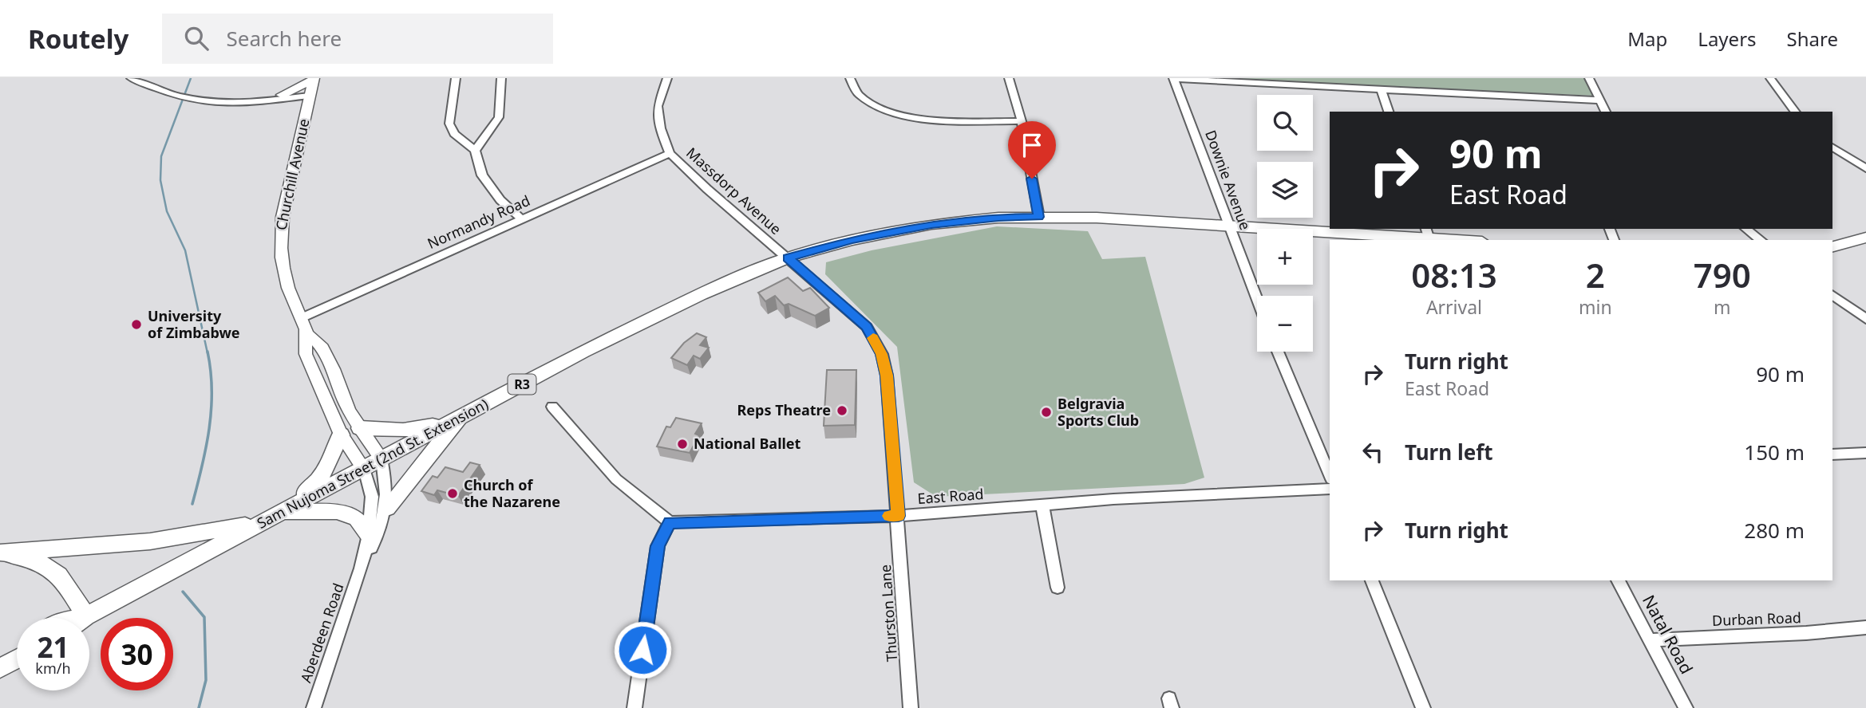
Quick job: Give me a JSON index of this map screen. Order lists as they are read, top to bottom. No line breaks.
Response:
{"streets":{"highway":["R3","Sam Nujoma Street (2nd St. Extension)"],"main road":["Churchill Avenue"],"street":["Downie Avenue","Massdorp Avenue","Normandy Road","East Road","Thurston Lane","Durban Road","Aberdeen Road","Natal Road"]},"crossings":[["Churchill Avenue","Normandy Road"],["Churchill Avenue","Sam Nujoma Street (2nd St. Extension)"],["Churchill Avenue","Aberdeen Road"],["Downie Avenue","Sam Nujoma Street (2nd St. Extension)"],["Massdorp Avenue","Normandy Road"],["Massdorp Avenue","Sam Nujoma Street (2nd St. Extension)"],["Massdorp Avenue","East Road"],["Massdorp Avenue","Thurston Lane"],["Sam Nujoma Street (2nd St. Extension)","Aberdeen Road"],["East Road","Thurston Lane"],["Durban Road","Natal Road"]],"places":["University of Zimbabwe","Reps Theatre","Belgravia Sports Club","National Ballet","Church of the Nazarene"],"page":{"header":"Routely","search":"Search here","nav":["Map","Layers","Share"],"map_buttons":["+","−"],"turn":["90 m","East Road"],"eta":["08:13","Arrival","2","min","790","m"],"list":[{"name":"Turn right","note":"East Road","value":"90 m"},{"name":"Turn left","value":"150 m"},{"name":"Turn right","value":"280 m"}],"speed":"21 km/h","limit":"30"}}
